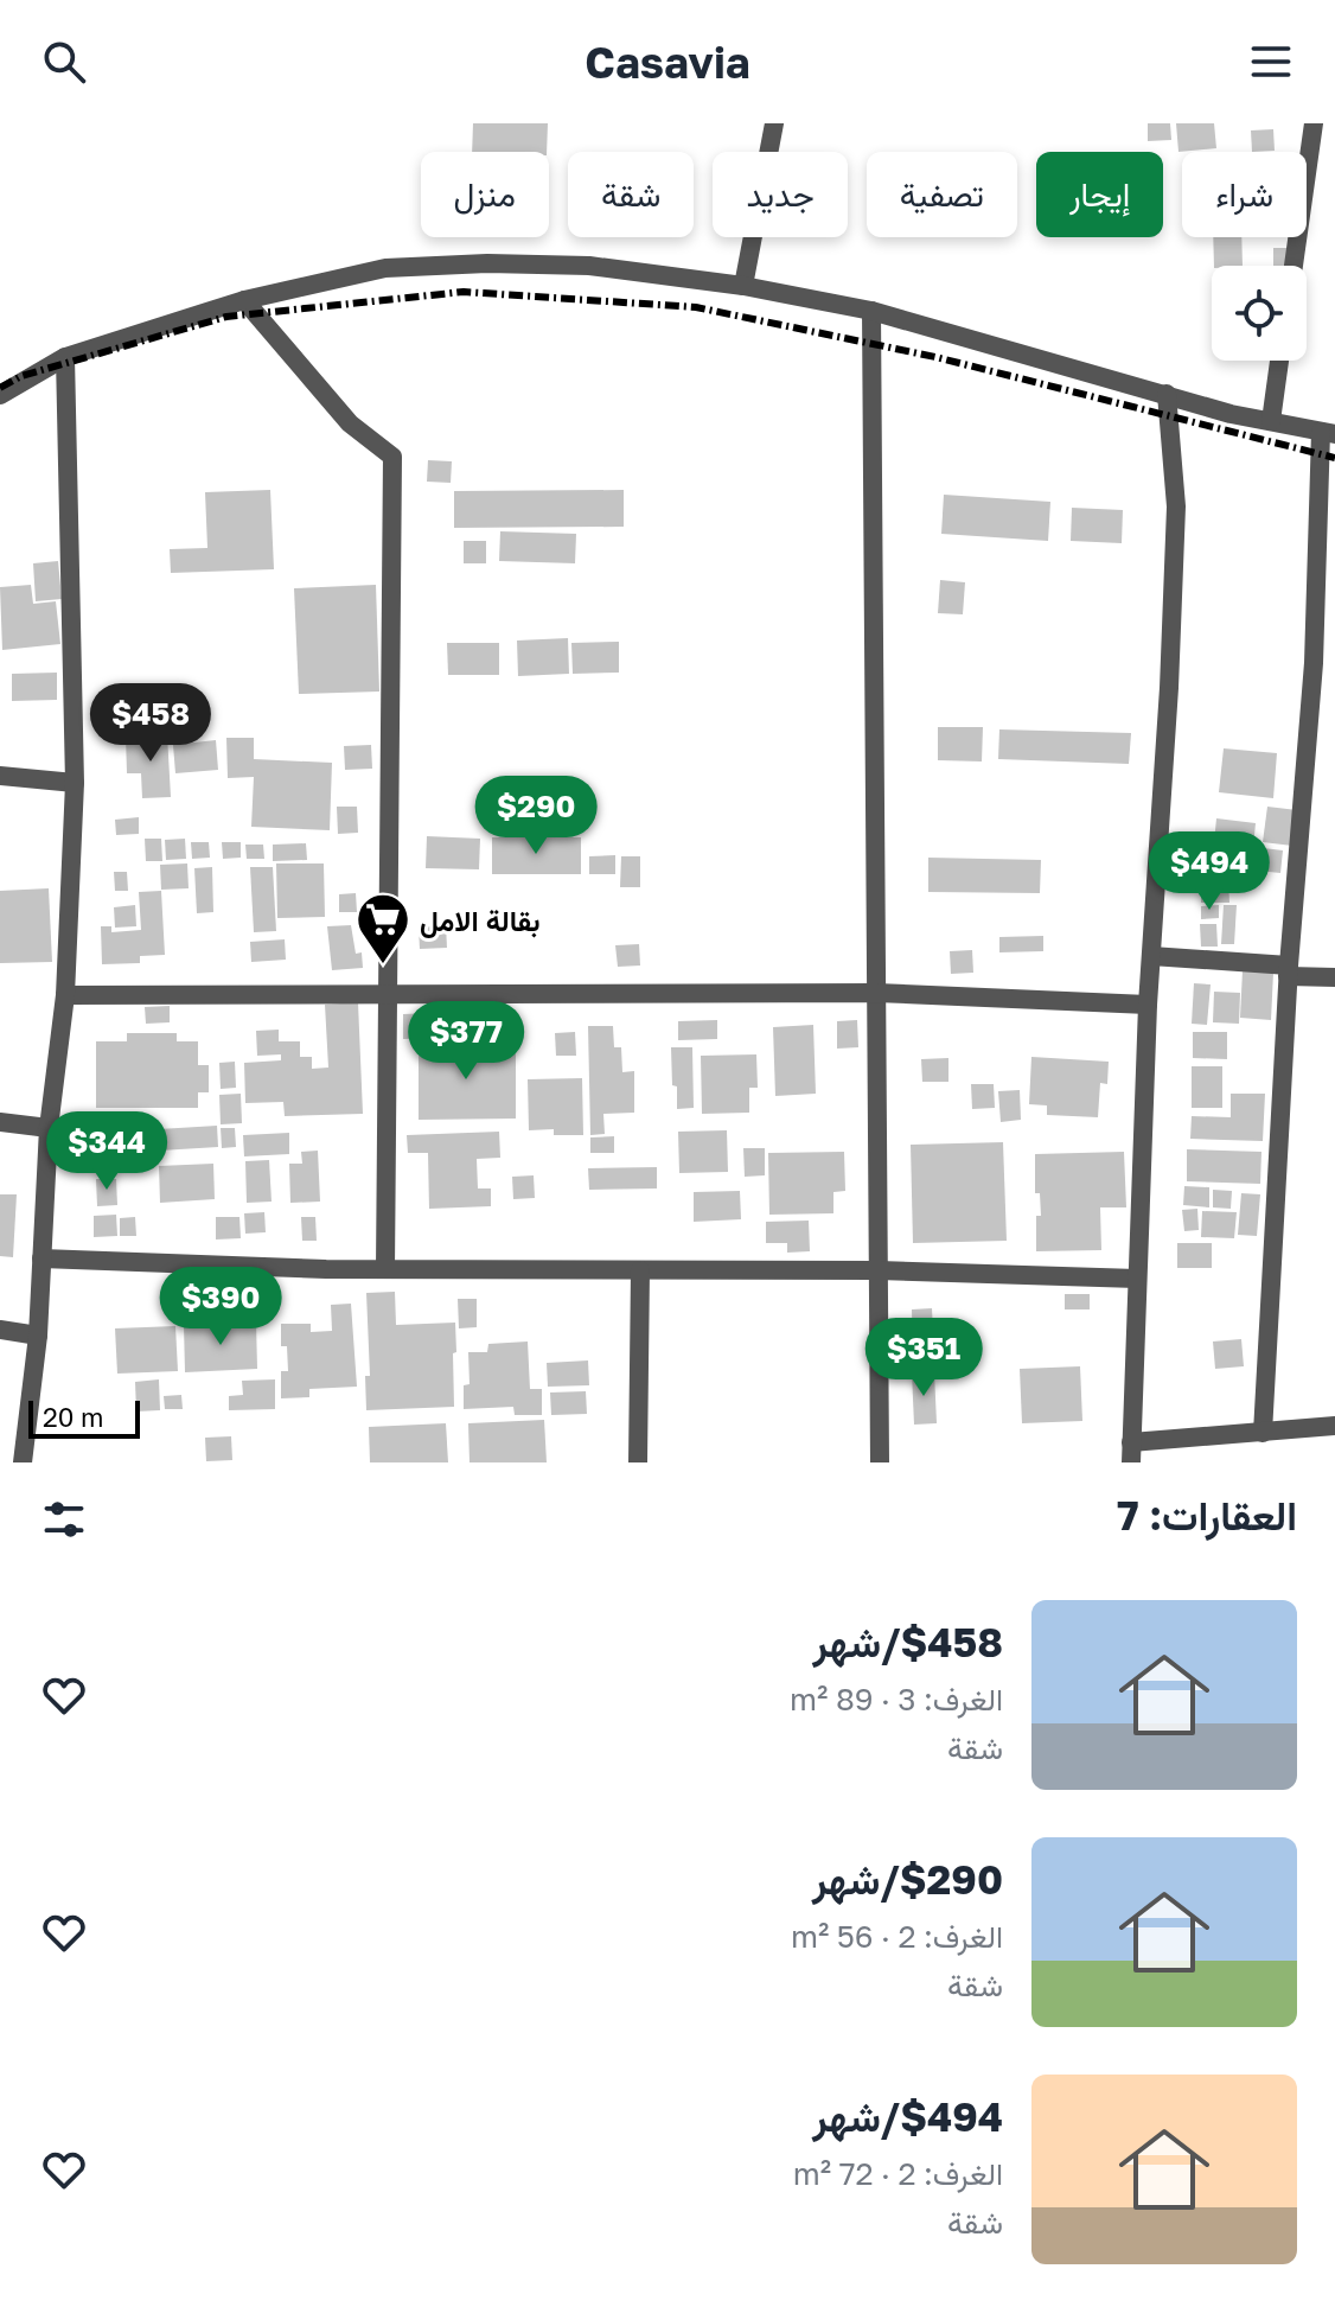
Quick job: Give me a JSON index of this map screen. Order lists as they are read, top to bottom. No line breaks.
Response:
{"places":{"supermarket":["بقالة الامل"]},"scale_bar":"20 m","page":{"header":"Casavia","chip":["شراء","إيجار","تصفية","جديد","شقة","منزل"],"price":["$458","$290","$494","$377","$344","$390","$351"],"scale":"20 m","heading":"العقارات: 7","list":[{"name":"$458/شهر","note":"الغرف: 3 · 89 m² · شقة"},{"name":"$290/شهر","note":"الغرف: 2 · 56 m² · شقة"},{"name":"$494/شهر","note":"الغرف: 2 · 72 m² · شقة"}]}}
